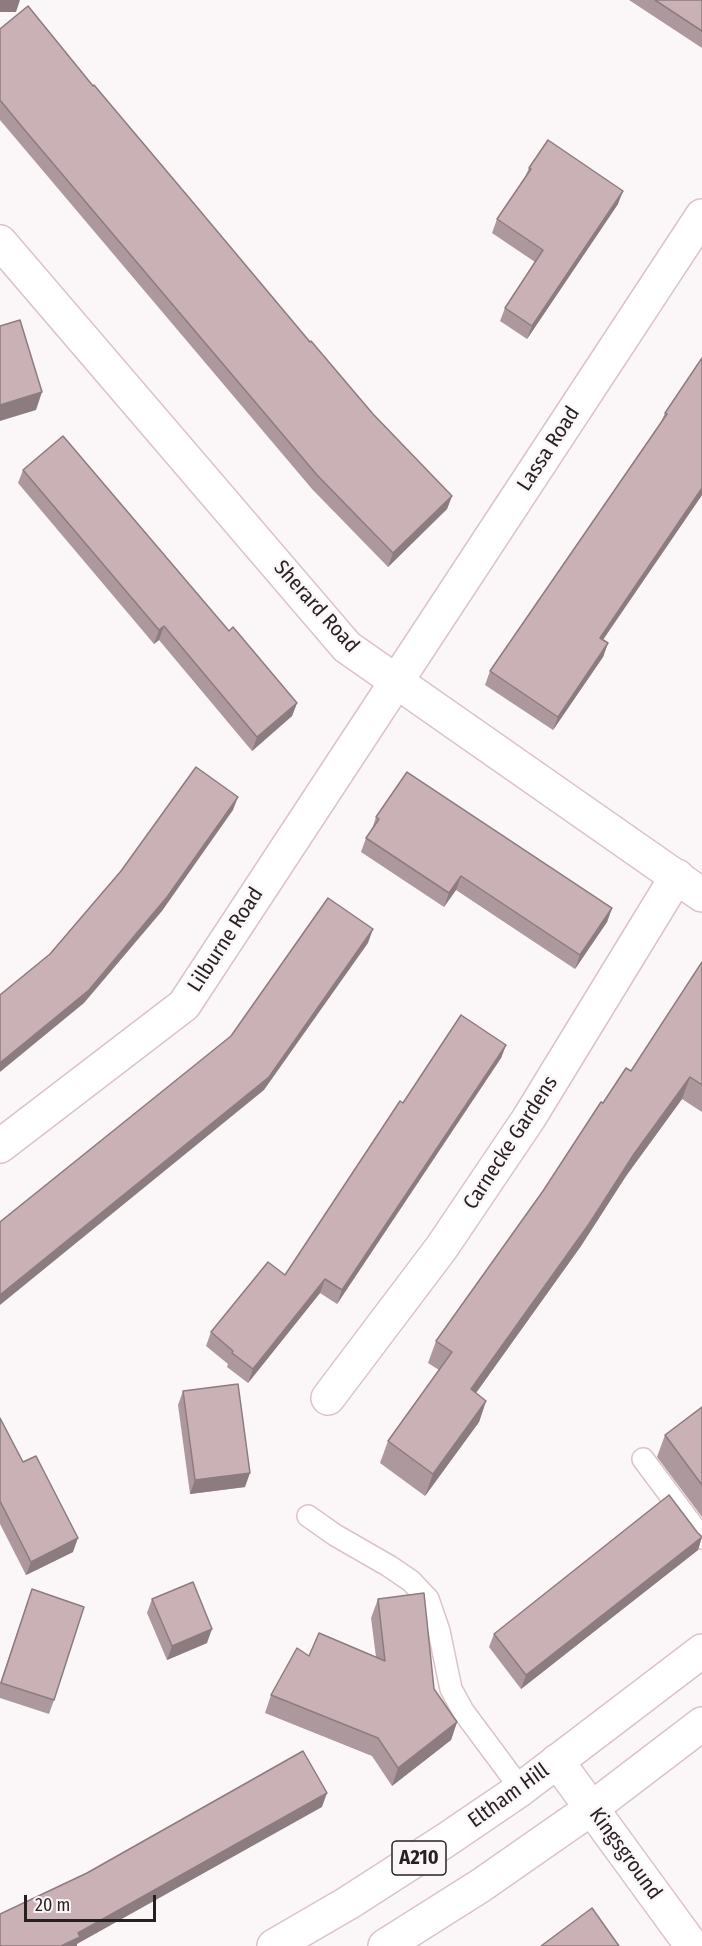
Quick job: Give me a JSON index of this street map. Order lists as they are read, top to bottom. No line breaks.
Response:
{"streets":{"street":["Lassa Road","Sherard Road","Lilburne Road","Carnecke Gardens","Eltham Hill","Kingsground","A210"]},"crossings":[["Lassa Road","Sherard Road"],["Lassa Road","Lilburne Road"],["Sherard Road","Lilburne Road"],["Sherard Road","Carnecke Gardens"],["Eltham Hill","Kingsground"],["Kingsground","A210"]],"scale_bar":"20 m"}
